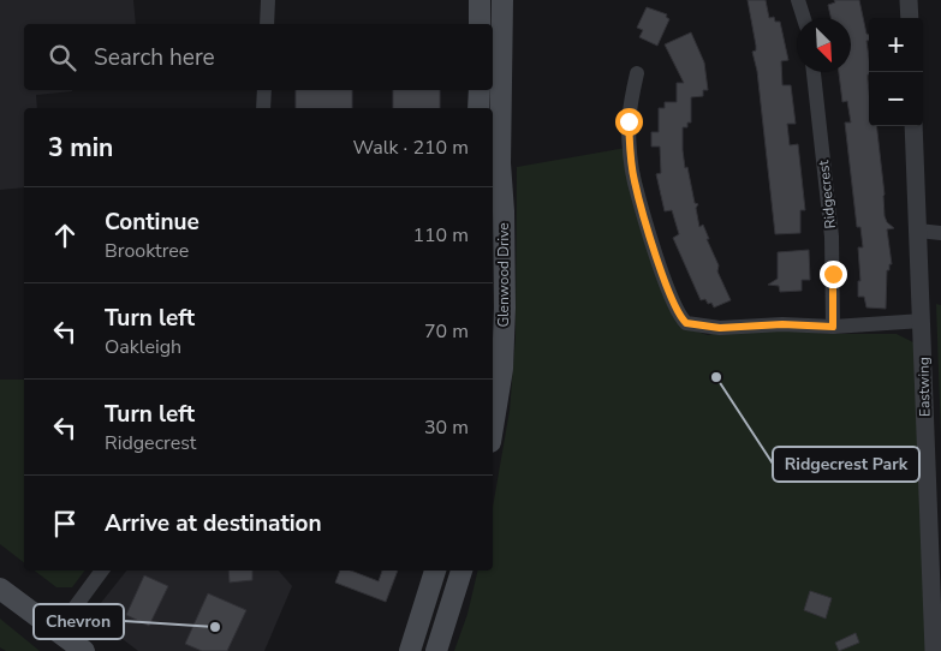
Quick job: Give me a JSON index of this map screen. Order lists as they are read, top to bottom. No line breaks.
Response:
{"streets":{"main road":["Glenwood Drive"],"street":["Ridgecrest","Eastwing"]},"places":["Ridgecrest Park","Chevron"],"north":"bottom right","page":{"map_buttons":["+","−"],"search":"Search here","heading":["3 min","Walk · 210 m"],"list":[["Continue","Brooktree","110 m"],["Turn left","Oakleigh","70 m"],["Turn left","Ridgecrest","30 m"],"Arrive at destination"]}}
